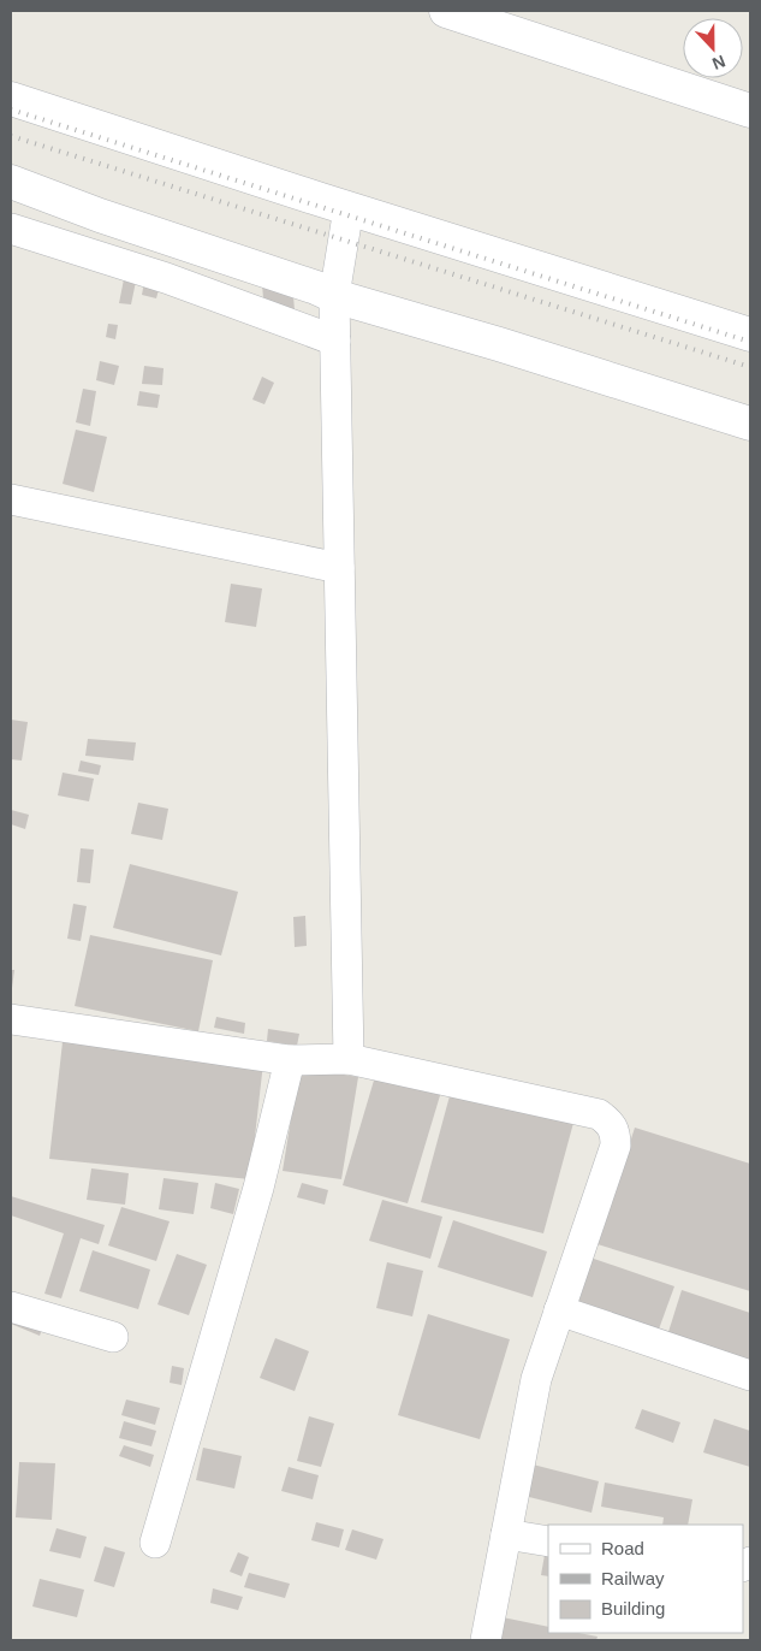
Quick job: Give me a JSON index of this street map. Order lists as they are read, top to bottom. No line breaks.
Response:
{"legend":["Road","Railway","Building"],"north":"bottom"}
